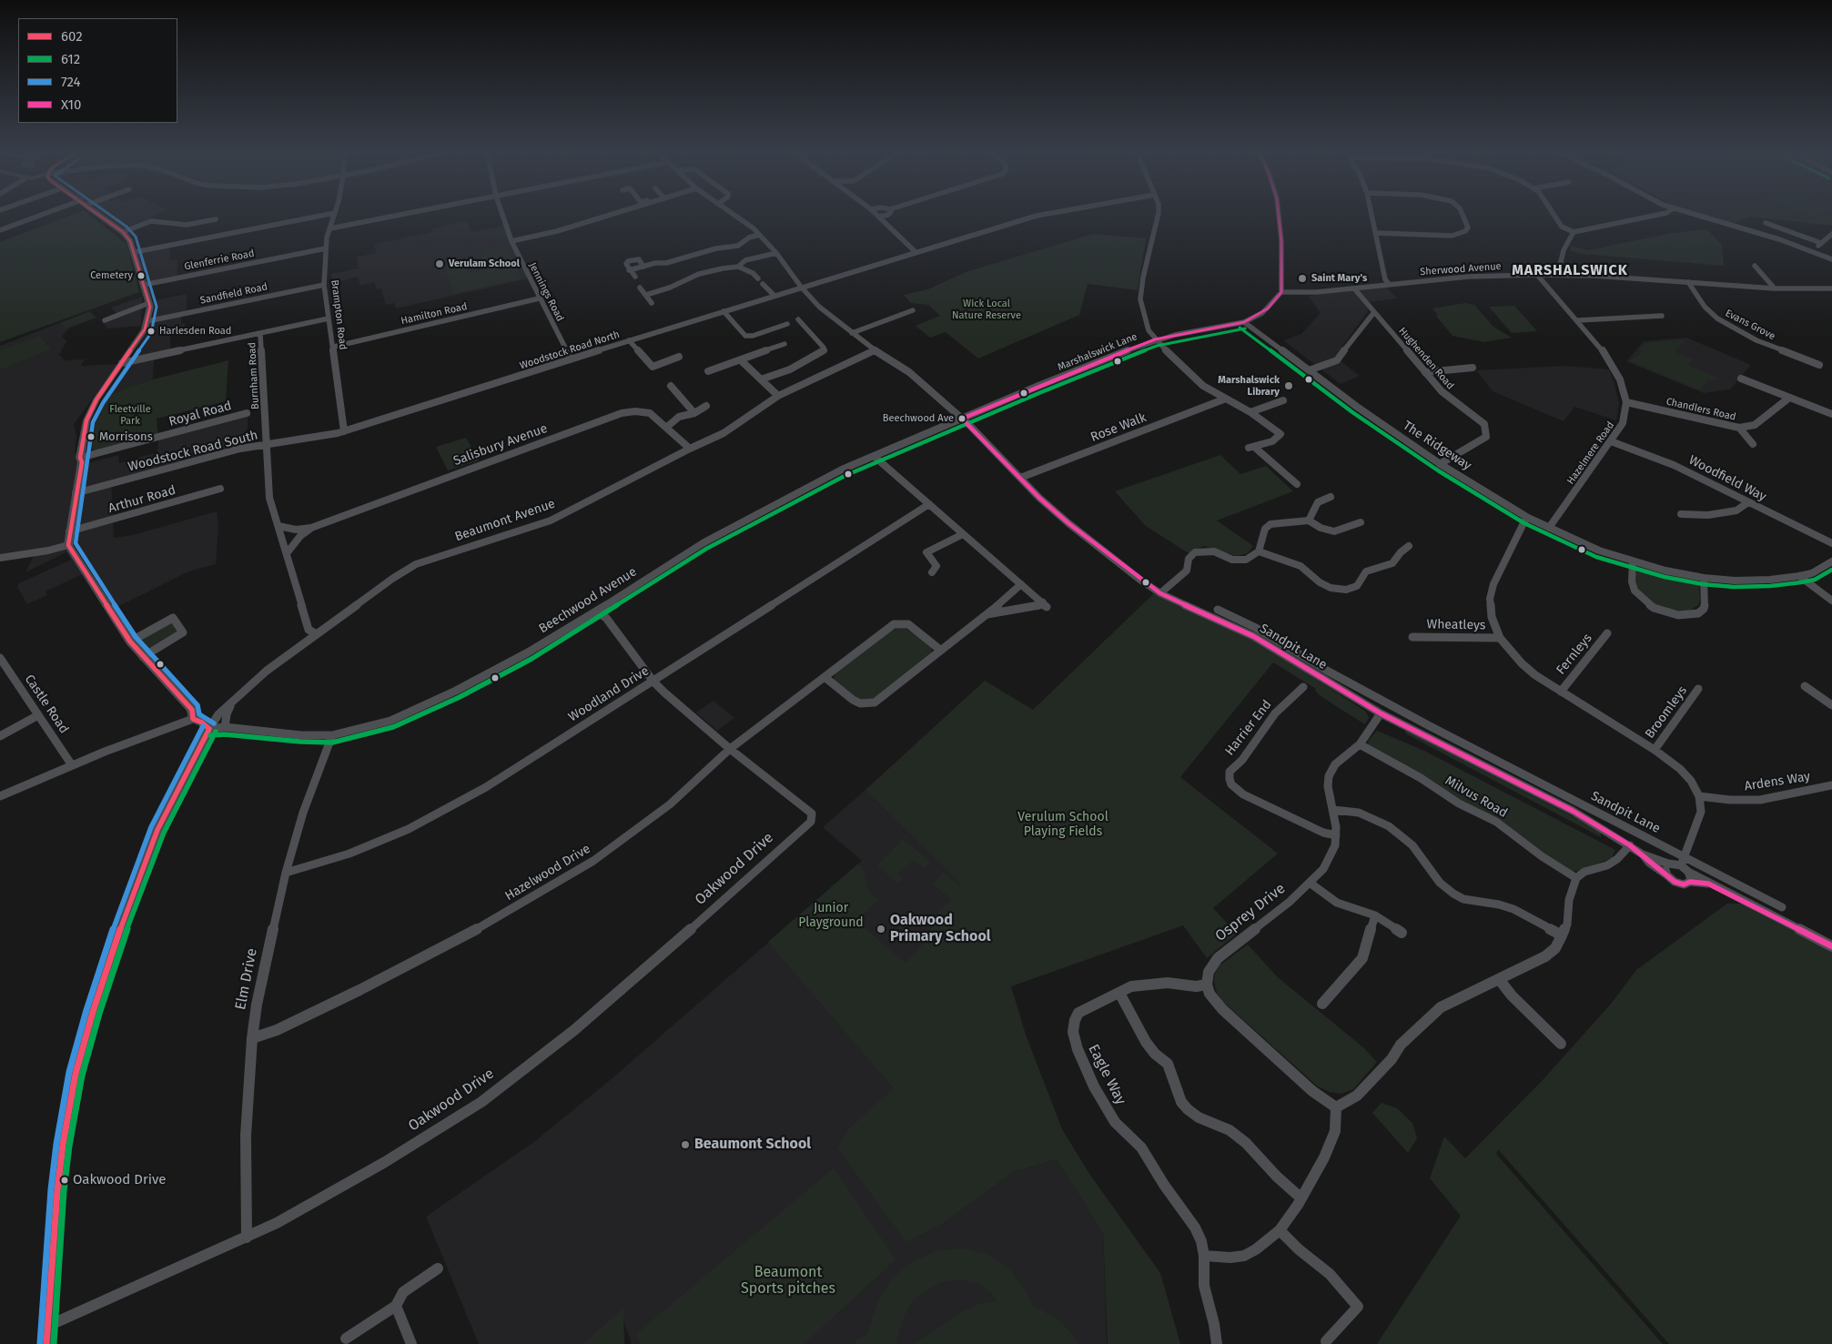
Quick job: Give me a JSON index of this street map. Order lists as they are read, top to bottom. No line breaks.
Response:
{"streets":{"street":["Glenferrie Road","Sherwood Avenue","Jennings Road","Sandfield Road","Hamilton Road","Brampton Road","Evans Grove","Woodstock Road North","Marshalswick Lane","Hughenden Road","Burnham Road","Chandlers Road","Royal Road","Rose Walk","Salisbury Avenue","The Ridgeway","Woodstock Road South","Hazelmere Road","Woodfield Way","Arthur Road","Beaumont Avenue","Beechwood Avenue","Wheatleys","Sandpit Lane","Fernleys","Woodland Drive","Castle Road","Broomleys","Harrier End","Ardens Way","Milvus Road","Oakwood Drive","Hazelwood Drive","Osprey Drive","Elm Drive","Eagle Way"]},"crossings":[["Glenferrie Road","Brampton Road"],["Sherwood Avenue","Evans Grove"],["Sherwood Avenue","Marshalswick Lane"],["Sherwood Avenue","Hughenden Road"],["Sherwood Avenue","Hazelmere Road"],["Jennings Road","Hamilton Road"],["Jennings Road","Woodstock Road North"],["Sandfield Road","Brampton Road"],["Hamilton Road","Brampton Road"],["Brampton Road","Woodstock Road North"],["Brampton Road","Woodstock Road South"],["Woodstock Road North","Woodstock Road South"],["Woodstock Road North","Sandpit Lane"],["Marshalswick Lane","The Ridgeway"],["Marshalswick Lane","Beechwood Avenue"],["Marshalswick Lane","Sandpit Lane"],["Hughenden Road","The Ridgeway"],["Burnham Road","Salisbury Avenue"],["Burnham Road","Woodstock Road South"],["Chandlers Road","Hazelmere Road"],["Rose Walk","Sandpit Lane"],["Salisbury Avenue","Beaumont Avenue"],["The Ridgeway","Hazelmere Road"],["Hazelmere Road","Woodfield Way"],["Beaumont Avenue","Beechwood Avenue"],["Beaumont Avenue","Sandpit Lane"],["Beechwood Avenue","Sandpit Lane"],["Beechwood Avenue","Elm Drive"],["Sandpit Lane","Osprey Drive"],["Woodland Drive","Elm Drive"],["Harrier End","Osprey Drive"],["Milvus Road","Osprey Drive"],["Oakwood Drive","Hazelwood Drive"],["Oakwood Drive","Elm Drive"],["Hazelwood Drive","Elm Drive"],["Osprey Drive","Eagle Way"]],"districts":["MARSHALSWICK"],"parks":["Wick Local Nature Reserve","Fleetville Park","Verulum School Playing Fields","Junior Playground","Beaumont Sports pitches"],"places":["Verulam School","Cemetery","Saint Mary's","Harlesden Road","Marshalswick Library","Beechwood Ave","Morrisons","Oakwood Primary School","Beaumont School","Oakwood Drive"],"lines":["transit line 602","transit line 724","transit line X10","transit line 612"],"legend":["602","612","724","X10"]}
